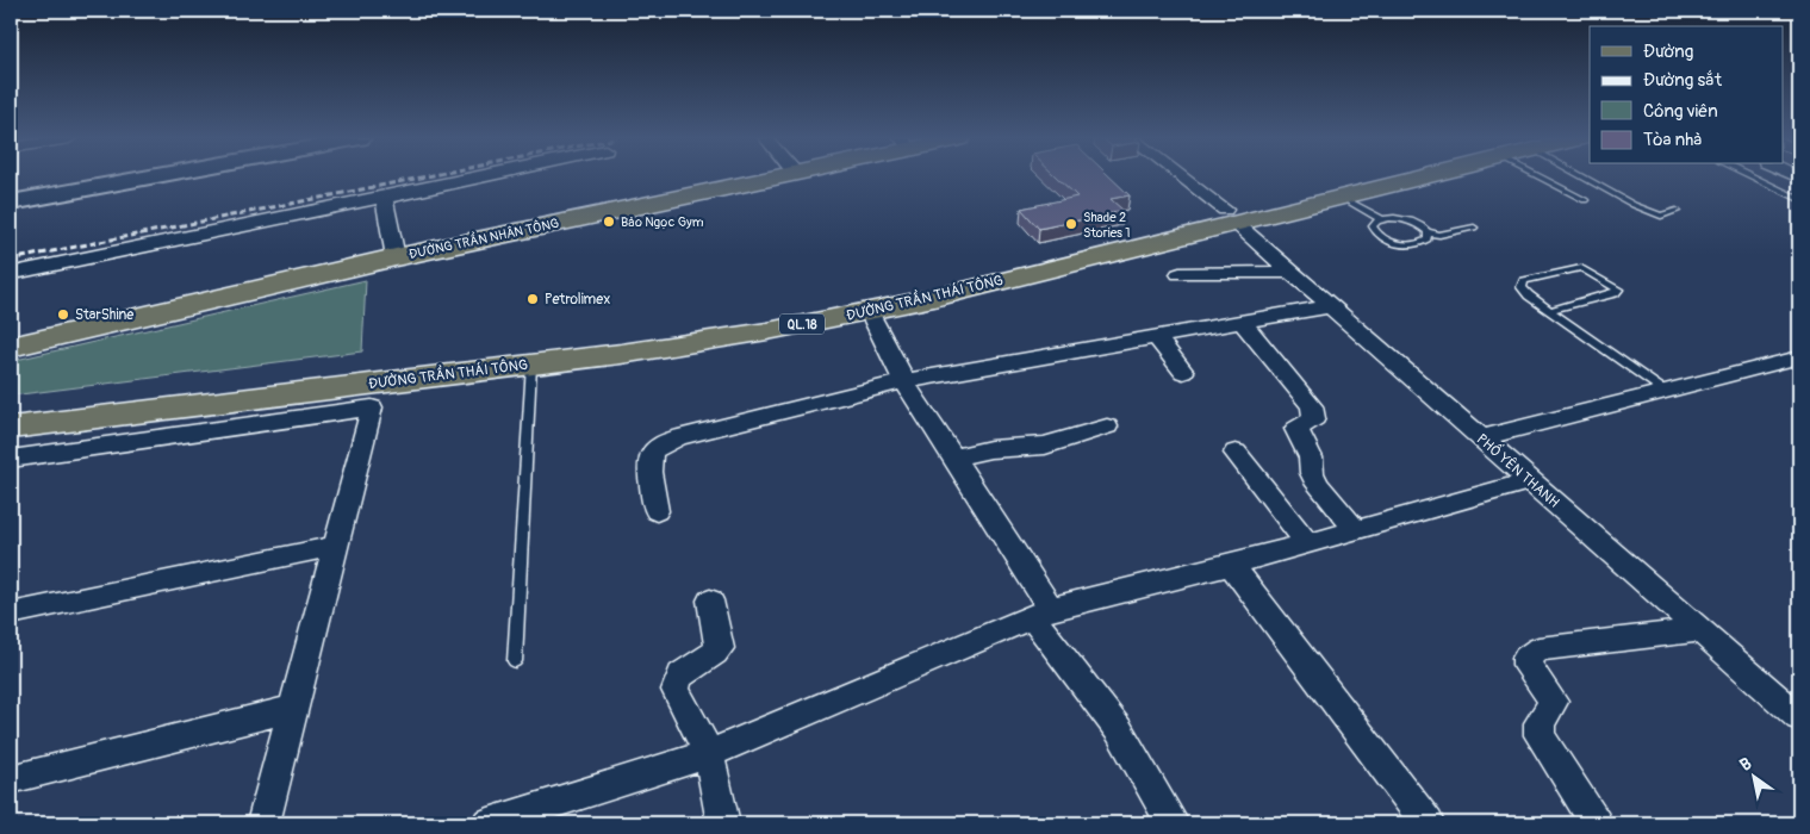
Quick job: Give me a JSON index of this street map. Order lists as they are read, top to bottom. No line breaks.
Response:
{"streets":{"main road":["ĐƯỜNG TRẦN NHÂN TÔNG","ĐƯỜNG TRẦN THÁI TÔNG","QL.18"],"street":["PHỐ YÊN THANH"]},"crossings":[["ĐƯỜNG TRẦN THÁI TÔNG","PHỐ YÊN THANH"]],"places":["Bảo Ngọc Gym","Shade 2 Stories 1","Petrolimex","StarShine"],"legend":["Đường","Đường sắt","Công viên","Tòa nhà"],"north":"top left"}
